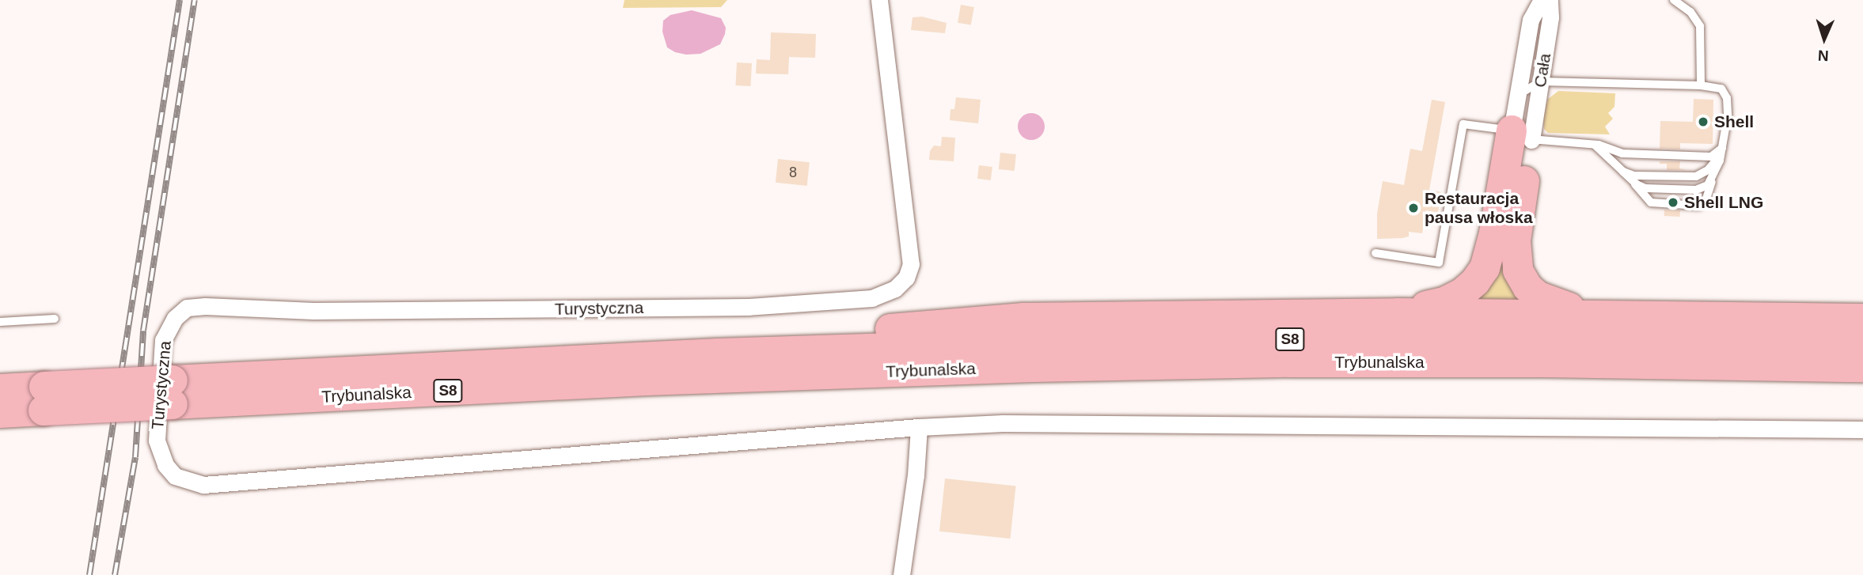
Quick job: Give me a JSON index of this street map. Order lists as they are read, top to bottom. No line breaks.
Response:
{"streets":{"highway":["S8","Trybunalska"],"street":["Cała","Turystyczna"]},"places":["Shell","Shell LNG","Restauracja pausa włoska"],"house_numbers":["8"],"north":"bottom"}
